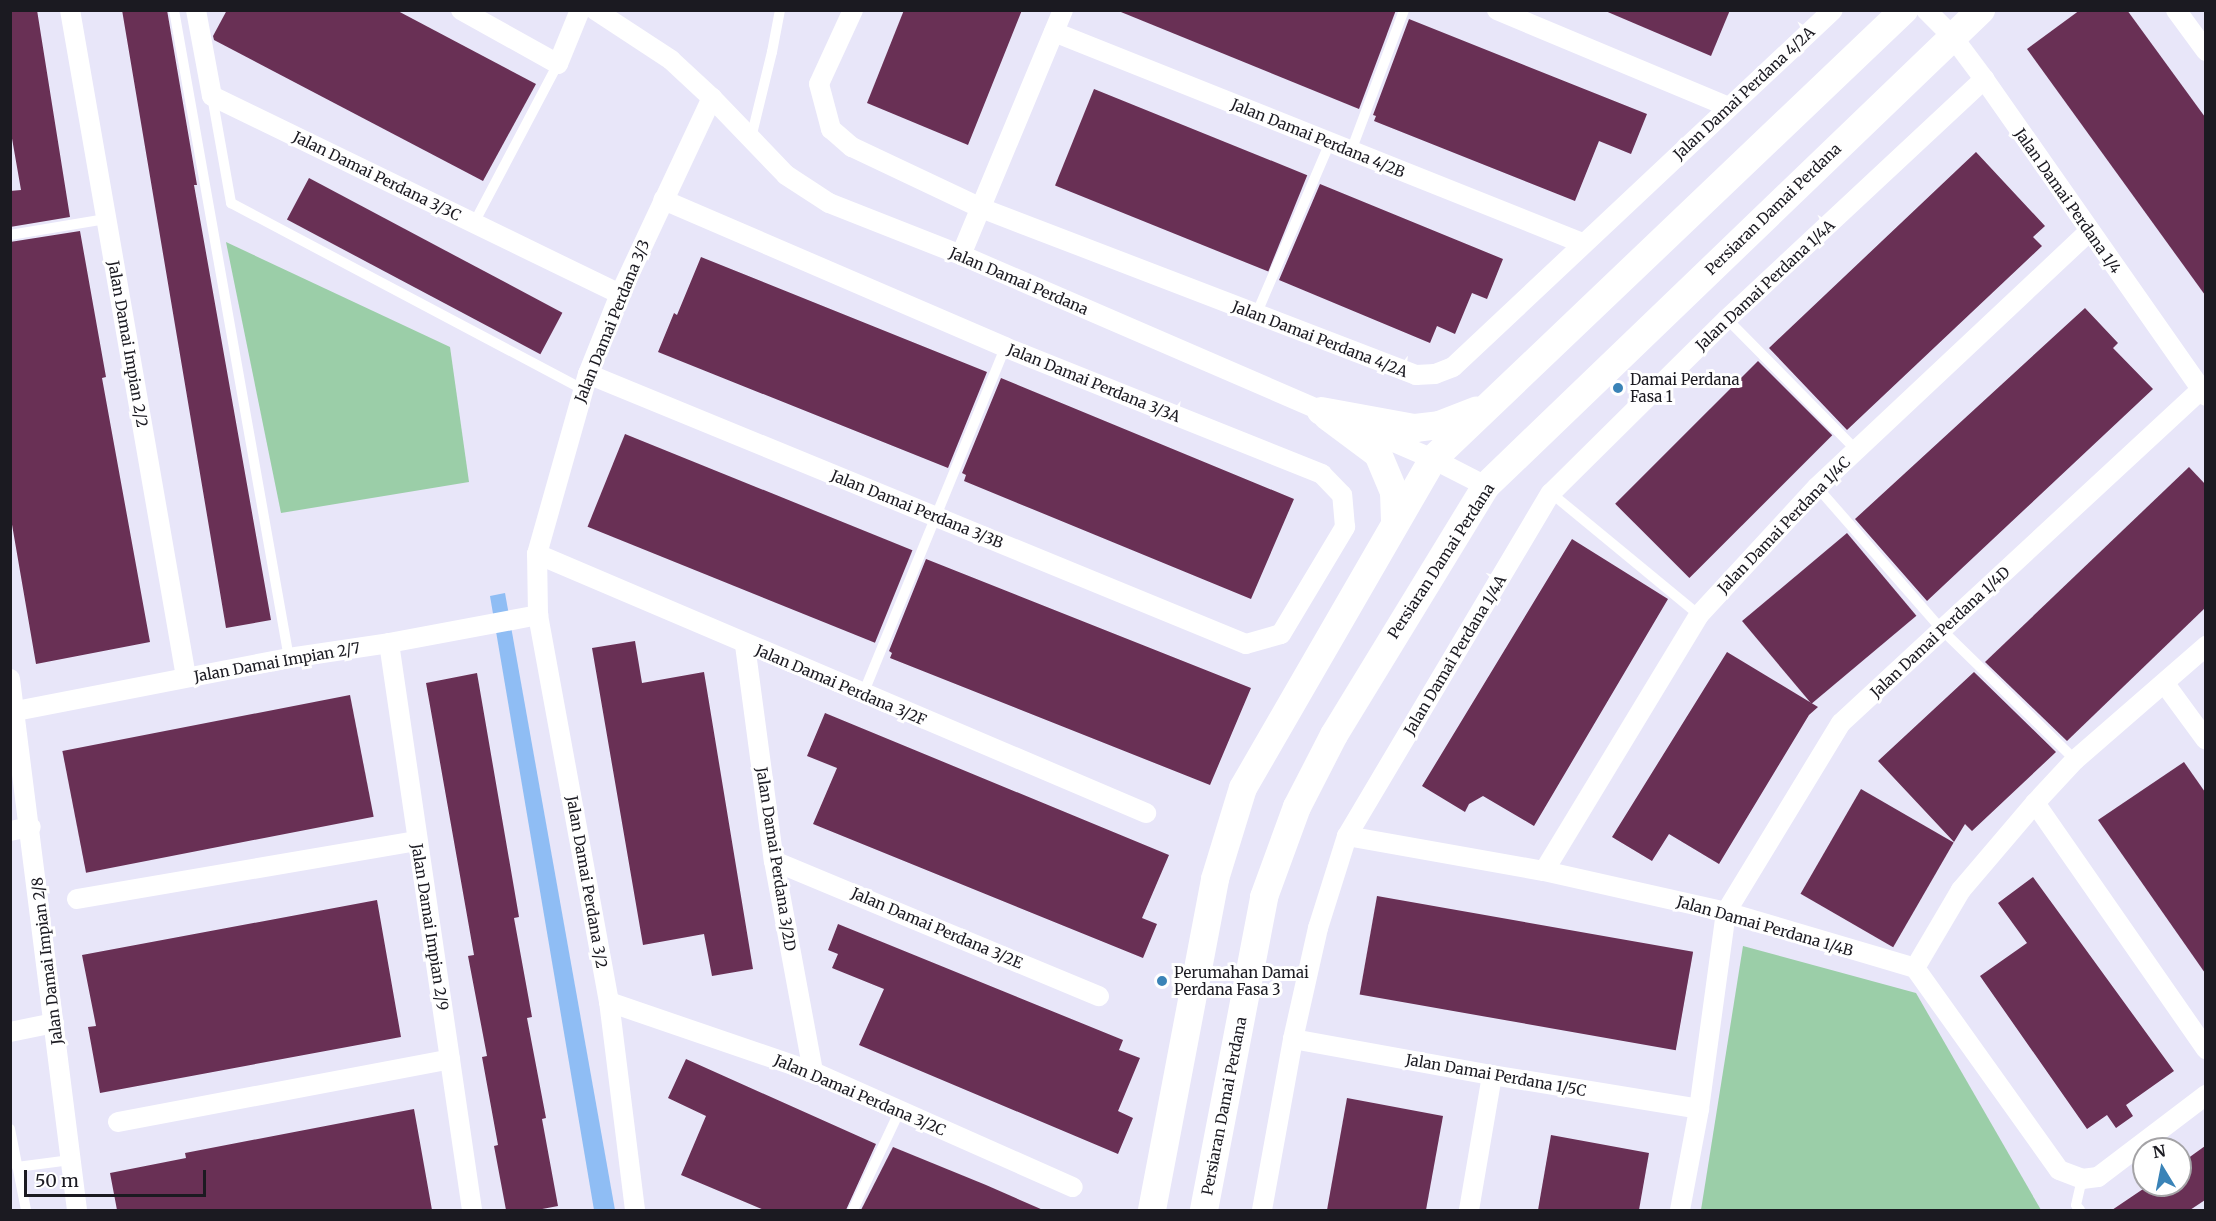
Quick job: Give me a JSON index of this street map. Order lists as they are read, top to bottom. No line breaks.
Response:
{"streets":{"main road":["Persiaran Damai Perdana"],"street":["Jalan Damai Perdana 4/2A","Jalan Damai Perdana 4/2B","Jalan Damai Perdana 3/3C","Jalan Damai Perdana 1/4","Jalan Damai Perdana","Jalan Damai Perdana 1/4A","Jalan Damai Perdana 3/3","Jalan Damai Impian 2/2","Jalan Damai Perdana 3/3A","Jalan Damai Perdana 3/3B","Jalan Damai Perdana 1/4C","Jalan Damai Perdana 1/4D","Jalan Damai Impian 2/7","Jalan Damai Perdana 3/2F","Jalan Damai Perdana 3/2D","Jalan Damai Perdana 3/2","Jalan Damai Perdana 1/4B","Jalan Damai Impian 2/9","Jalan Damai Perdana 3/2E","Jalan Damai Impian 2/8","Jalan Damai Perdana 1/5C","Jalan Damai Perdana 3/2C"]},"crossings":[["Jalan Damai Perdana 4/2A","Jalan Damai Perdana 4/2B"],["Jalan Damai Perdana 3/3C","Jalan Damai Perdana 3/3"],["Jalan Damai Perdana 1/4","Persiaran Damai Perdana"],["Jalan Damai Perdana 1/4","Jalan Damai Perdana 1/4A"],["Jalan Damai Perdana 1/4","Jalan Damai Perdana 1/4C"],["Jalan Damai Perdana 1/4","Jalan Damai Perdana 1/4D"],["Persiaran Damai Perdana","Jalan Damai Perdana"],["Jalan Damai Perdana","Jalan Damai Perdana 3/3"],["Jalan Damai Perdana 1/4A","Jalan Damai Perdana 1/4B"],["Jalan Damai Perdana 1/4A","Jalan Damai Perdana 1/5C"],["Jalan Damai Perdana 3/3","Jalan Damai Perdana 3/3A"],["Jalan Damai Perdana 3/3","Jalan Damai Perdana 3/3B"],["Jalan Damai Perdana 3/3","Jalan Damai Perdana 3/2F"],["Jalan Damai Perdana 3/3","Jalan Damai Perdana 3/2"],["Jalan Damai Impian 2/2","Jalan Damai Impian 2/7"],["Jalan Damai Perdana 3/3A","Jalan Damai Perdana 3/3B"],["Jalan Damai Perdana 1/4C","Jalan Damai Perdana 1/4B"],["Jalan Damai Perdana 1/4D","Jalan Damai Perdana 1/4B"],["Jalan Damai Impian 2/7","Jalan Damai Perdana 3/2"],["Jalan Damai Impian 2/7","Jalan Damai Impian 2/9"],["Jalan Damai Impian 2/7","Jalan Damai Impian 2/8"],["Jalan Damai Perdana 3/2F","Jalan Damai Perdana 3/2D"],["Jalan Damai Perdana 3/2F","Jalan Damai Perdana 3/2"],["Jalan Damai Perdana 3/2D","Jalan Damai Perdana 3/2E"],["Jalan Damai Perdana 3/2D","Jalan Damai Perdana 3/2C"],["Jalan Damai Perdana 3/2","Jalan Damai Perdana 3/2C"]],"places":["Damai Perdana Fasa 1","Perumahan Damai Perdana Fasa 3"],"scale_bar":"50 m","north":"top"}
